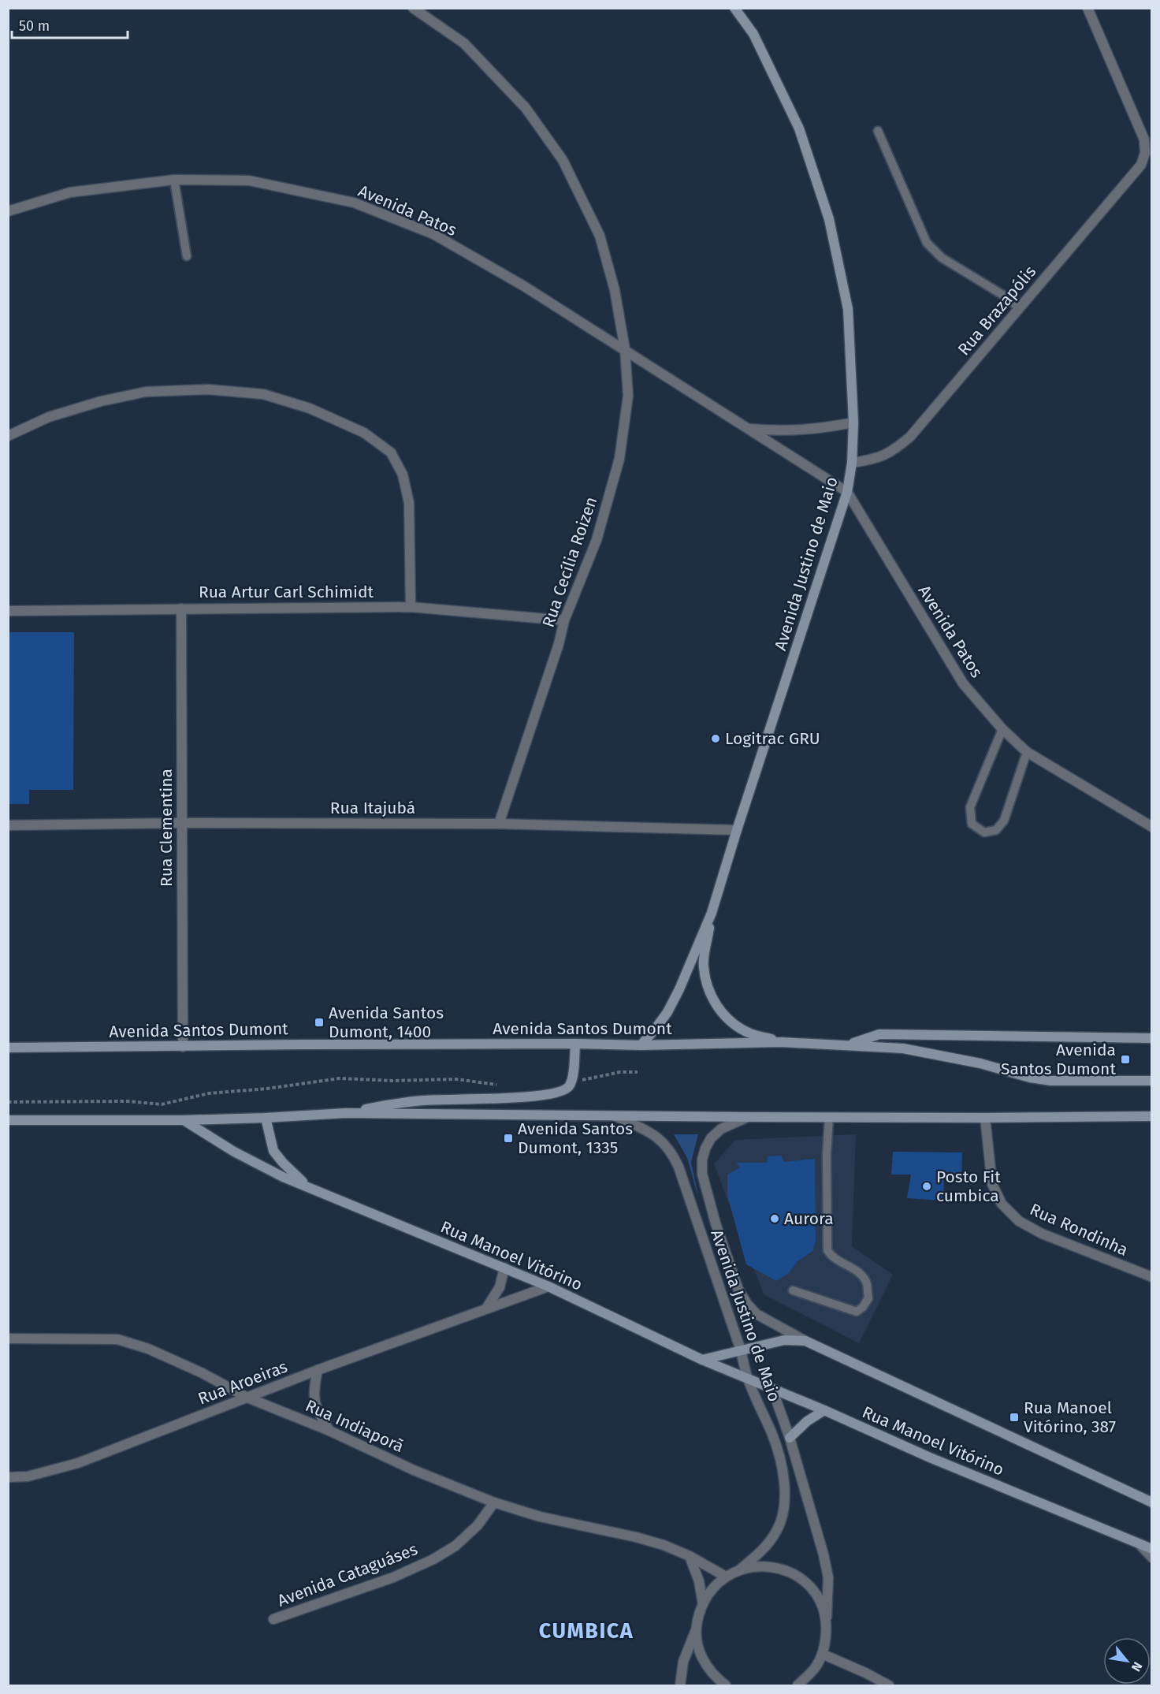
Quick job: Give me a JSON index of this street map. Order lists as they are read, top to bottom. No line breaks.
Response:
{"streets":{"main road":["Avenida Justino de Maio","Avenida Santos Dumont","Rua Manoel Vitórino"],"street":["Avenida Patos","Rua Brazapólis","Rua Cecília Roizen","Rua Artur Carl Schimidt","Rua Itajubá","Rua Clementina","Rua Rondinha","Rua Aroeiras","Rua Indiaporã","Avenida Cataguáses"]},"crossings":[["Avenida Patos","Rua Cecília Roizen"],["Avenida Patos","Avenida Justino de Maio"],["Rua Brazapólis","Avenida Justino de Maio"],["Rua Cecília Roizen","Rua Artur Carl Schimidt"],["Rua Cecília Roizen","Rua Itajubá"],["Avenida Justino de Maio","Rua Itajubá"],["Avenida Justino de Maio","Avenida Santos Dumont"],["Avenida Justino de Maio","Rua Manoel Vitórino"],["Rua Artur Carl Schimidt","Rua Clementina"],["Rua Itajubá","Rua Clementina"],["Rua Clementina","Avenida Santos Dumont"],["Rua Manoel Vitórino","Rua Aroeiras"],["Rua Aroeiras","Rua Indiaporã"],["Rua Indiaporã","Avenida Cataguáses"]],"districts":["CUMBICA"],"places":{"other":["Logitrac GRU","Posto Fit cumbica","Aurora"],"transit":["Avenida Santos Dumont, 1400","Avenida Santos Dumont","Avenida Santos Dumont, 1335","Rua Manoel Vitórino, 387"]},"scale_bar":"50 m","north":"bottom right"}
